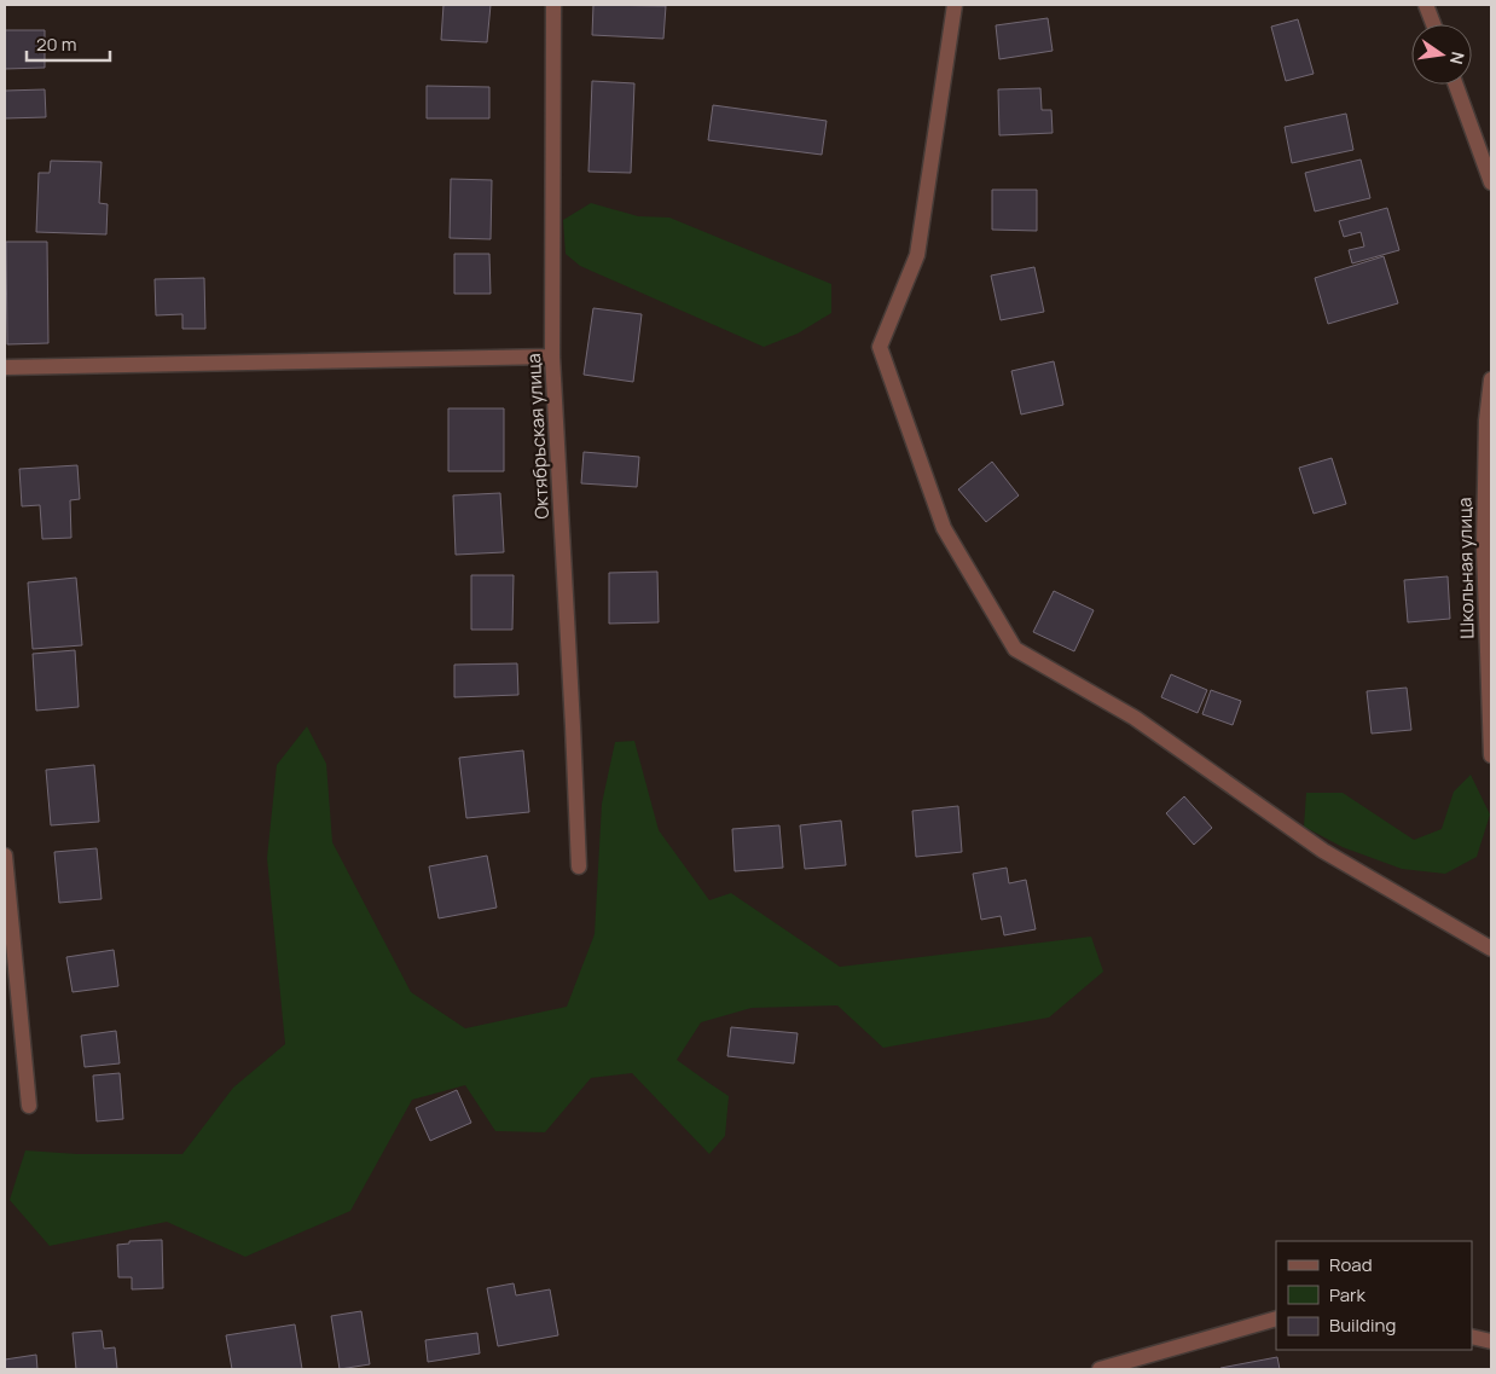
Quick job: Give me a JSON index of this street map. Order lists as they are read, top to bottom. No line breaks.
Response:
{"streets":{"street":["Октябрьская улица","Школьная улица"]},"legend":["Road","Park","Building"],"scale_bar":"20 m","north":"right"}
